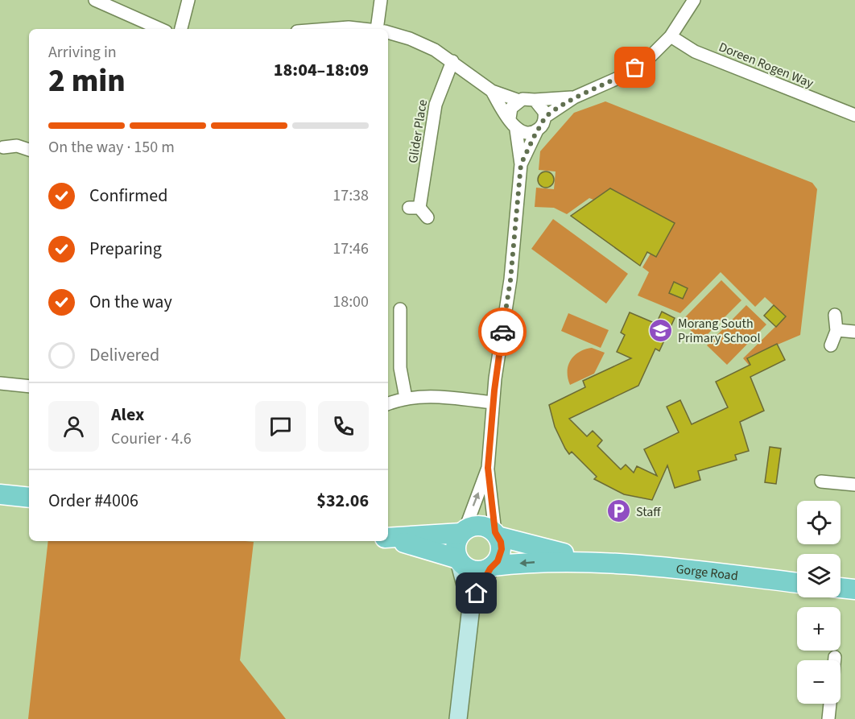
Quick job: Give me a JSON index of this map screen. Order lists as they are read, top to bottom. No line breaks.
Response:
{"streets":{"main road":["Gorge Road"],"street":["Doreen Rogen Way","Glider Place"]},"places":{"school or university":["Morang South Primary School"],"parking":["Staff"]},"page":{"heading":["2 min","Arriving in","18:04–18:09"],"panel":["Alex","Courier · 4.6","Order #4006","$32.06"],"bar":"On the way · 150 m","list":[["Confirmed","17:38"],["Preparing","17:46"],["On the way","18:00"],"Delivered"],"map_buttons":["+","−"]}}
